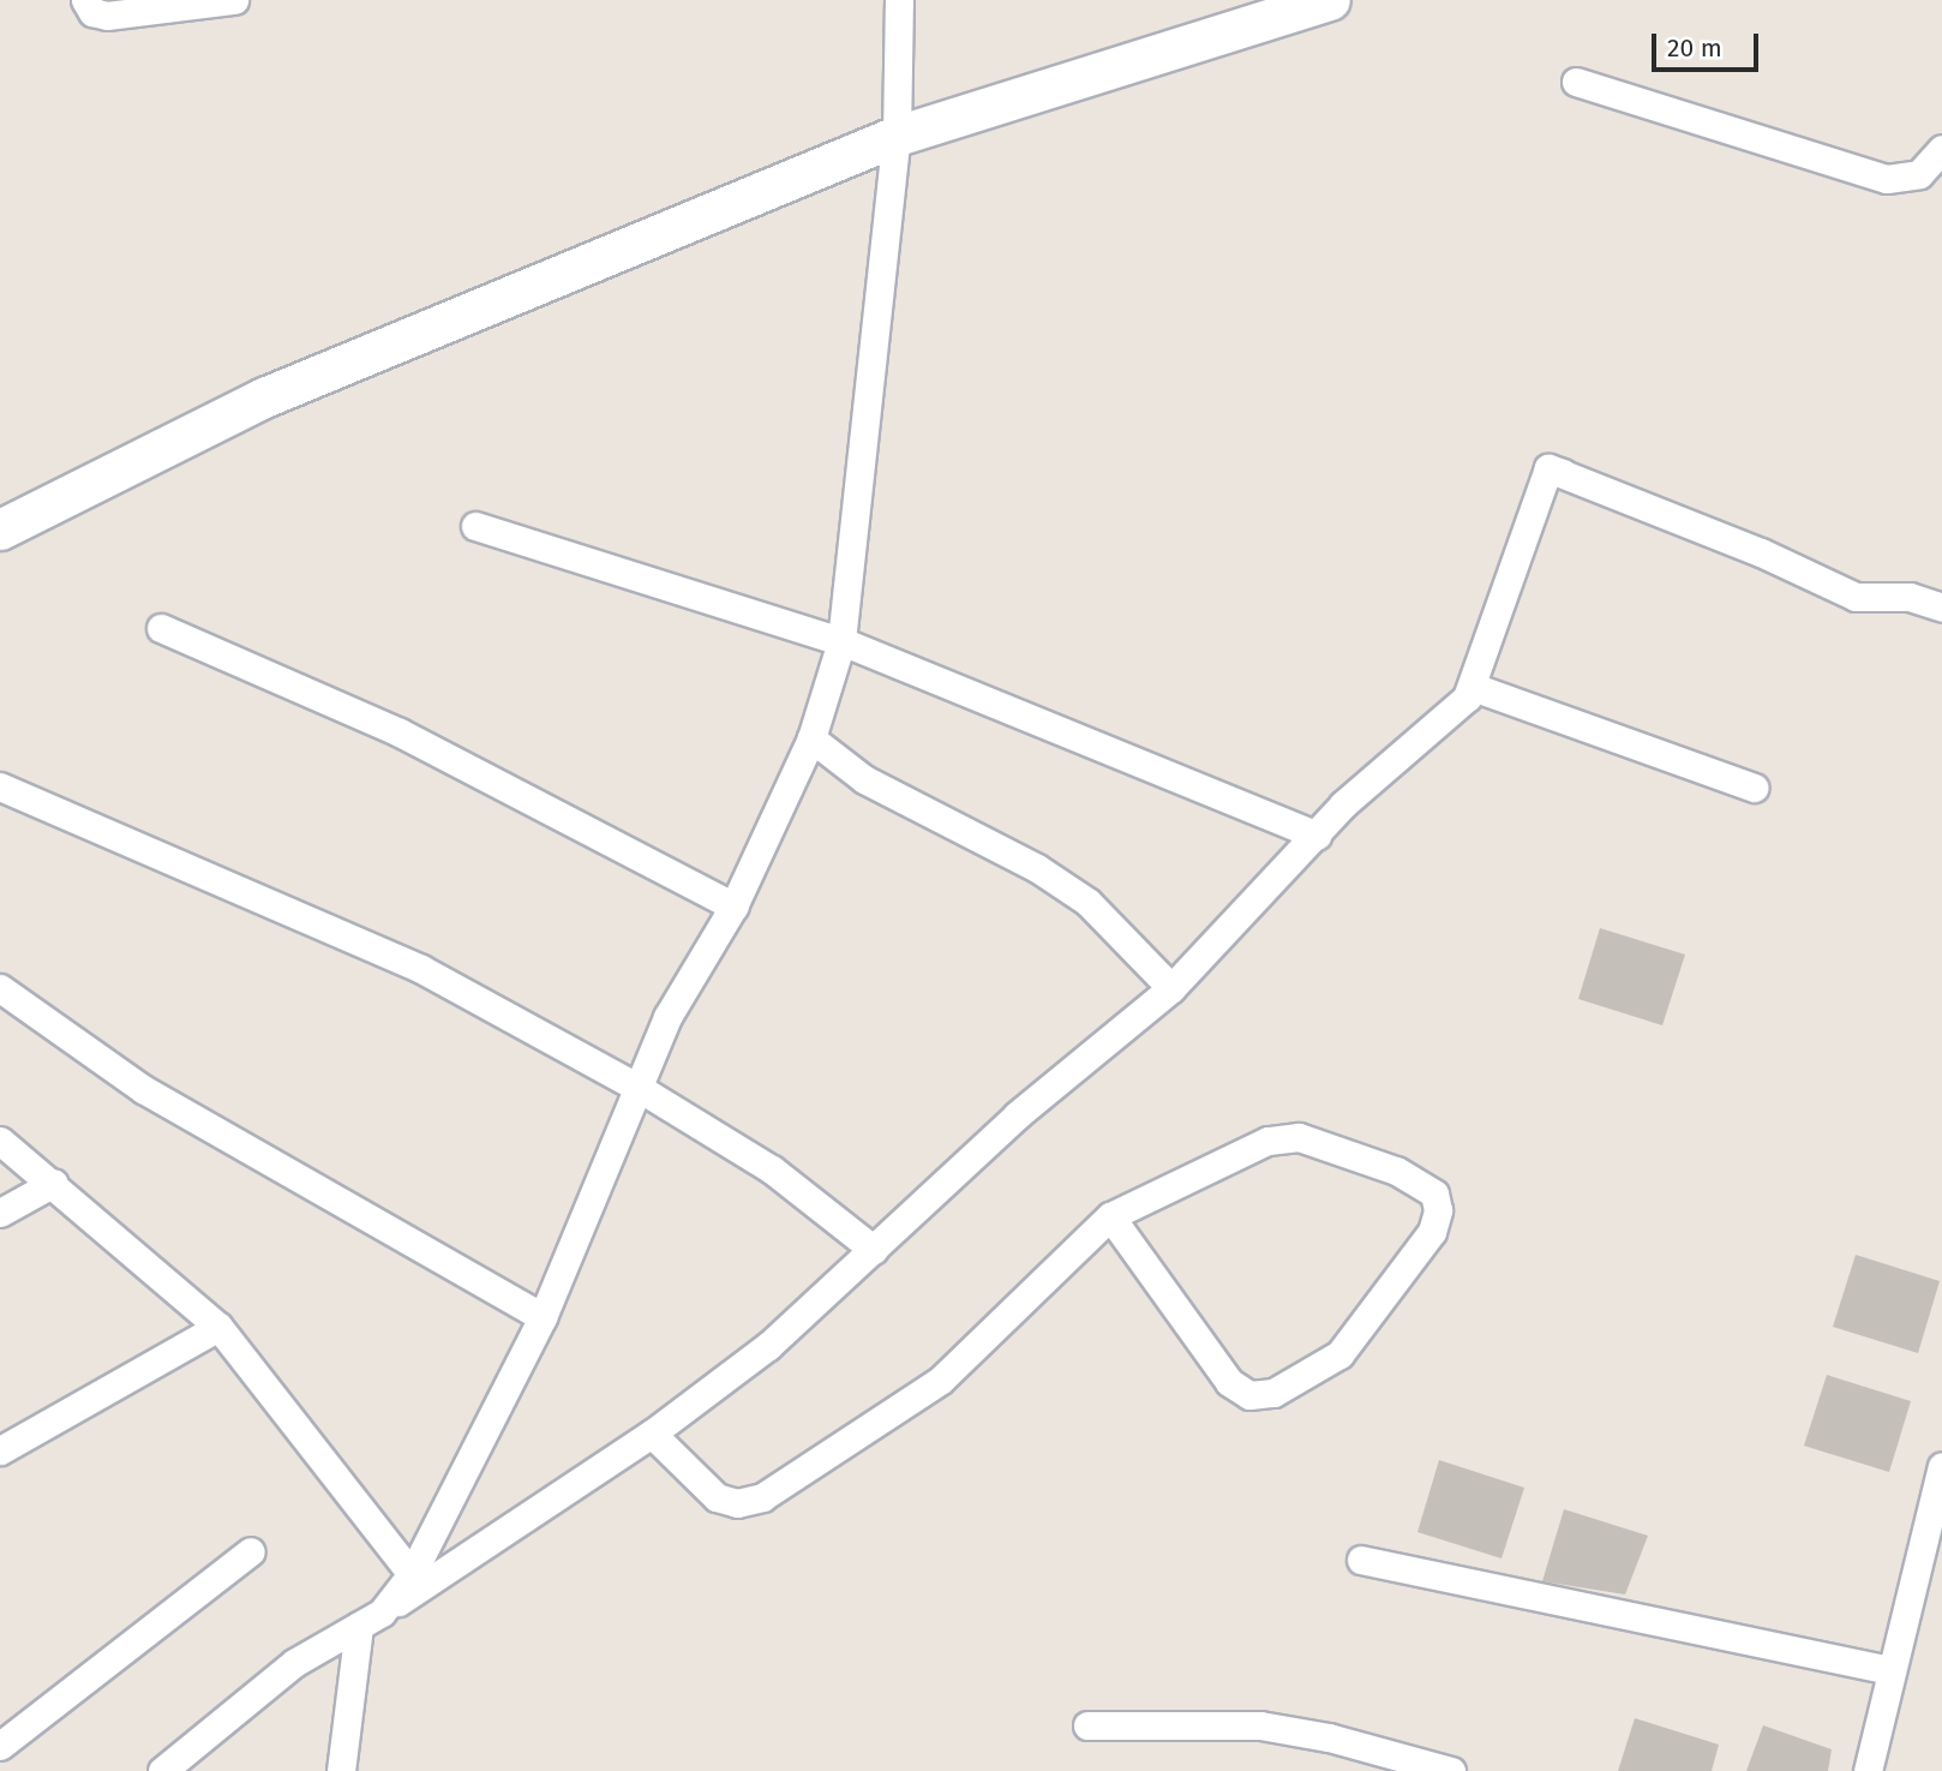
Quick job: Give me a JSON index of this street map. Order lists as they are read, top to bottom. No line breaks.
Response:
{"scale_bar":"20 m"}
